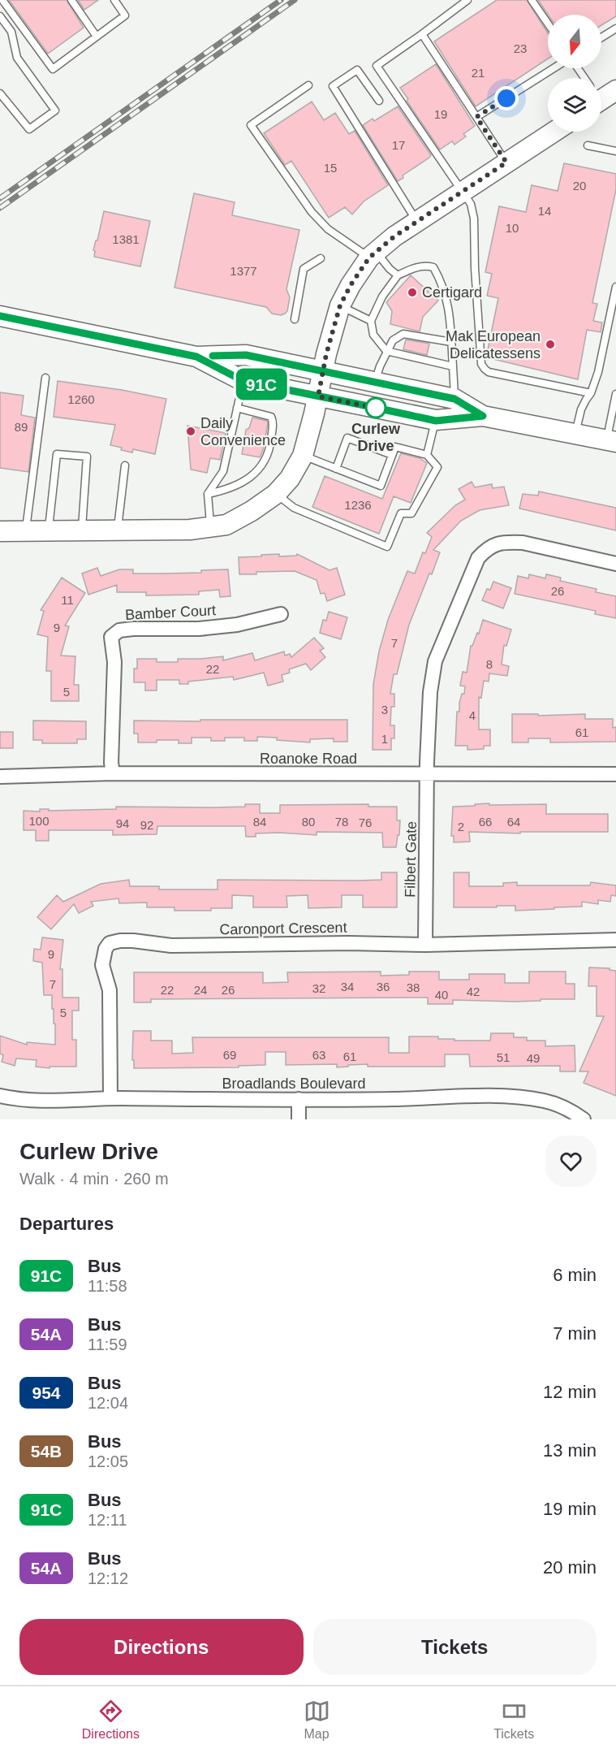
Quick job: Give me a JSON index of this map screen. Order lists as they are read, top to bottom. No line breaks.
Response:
{"streets":{"street":["Bamber Court","Roanoke Road","Filbert Gate","Caronport Crescent","Broadlands Boulevard"]},"crossings":[["Bamber Court","Roanoke Road"],["Roanoke Road","Filbert Gate"],["Filbert Gate","Caronport Crescent"],["Caronport Crescent","Broadlands Boulevard"]],"places":["Certigard","Mak European Delicatessens","Curlew Drive","Daily Convenience"],"lines":["bus line 91C"],"house_numbers":["23","21","19","17","15","20","14","10","1381","1377","1260","89","1236","26","11","9","7","8","22","5","3","4","61","1","100","84","80","78","66","64","76","94","92","2","9","7","34","36","38","32","22","24","26","42","40","5","69","63","61","51","49"],"north":"bottom","page":{"on_map":"91C","heading":[["Curlew Drive","Walk · 4 min · 260 m"],"Departures"],"list":[{"mark":"91C","name":"Bus","note":"11:58","value":"6 min"},{"mark":"54A","name":"Bus","note":"11:59","value":"7 min"},{"mark":"954","name":"Bus","note":"12:04","value":"12 min"},{"mark":"54B","name":"Bus","note":"12:05","value":"13 min"},{"mark":"91C","name":"Bus","note":"12:11","value":"19 min"},{"mark":"54A","name":"Bus","note":"12:12","value":"20 min"}],"buttons":["Directions","Tickets"],"tabs":["Directions","Map","Tickets"]}}
